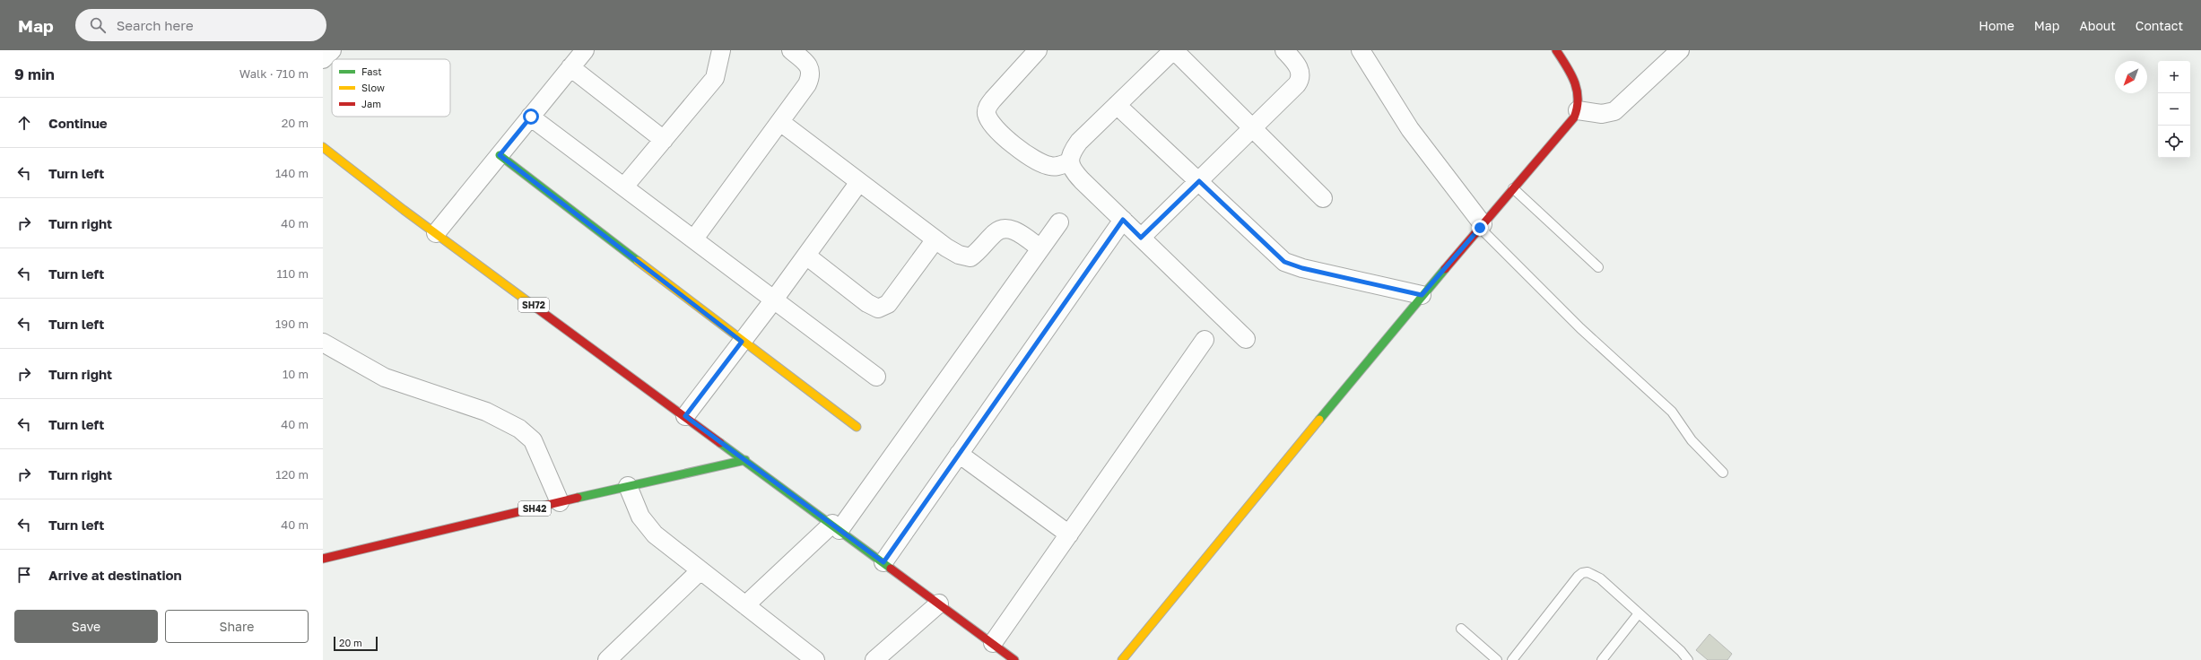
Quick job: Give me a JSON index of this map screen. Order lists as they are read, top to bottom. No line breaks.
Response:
{"streets":{"main road":["SH72","SH42"]},"crossings":[["SH72","SH42"]],"legend":["Fast","Slow","Jam"],"scale_bar":"20 m","north":"bottom left","page":{"header":"Map","search":"Search here","nav":["Home","Map","About","Contact"],"heading":["9 min","Walk · 710 m"],"map_buttons":["+","−"],"list":[["Continue","20 m"],["Turn left","140 m"],["Turn right","40 m"],["Turn left","110 m"],["Turn left","190 m"],["Turn right","10 m"],["Turn left","40 m"],["Turn right","120 m"],["Turn left","40 m"],"Arrive at destination"],"buttons":["Save","Share"],"scale":"20 m"}}
